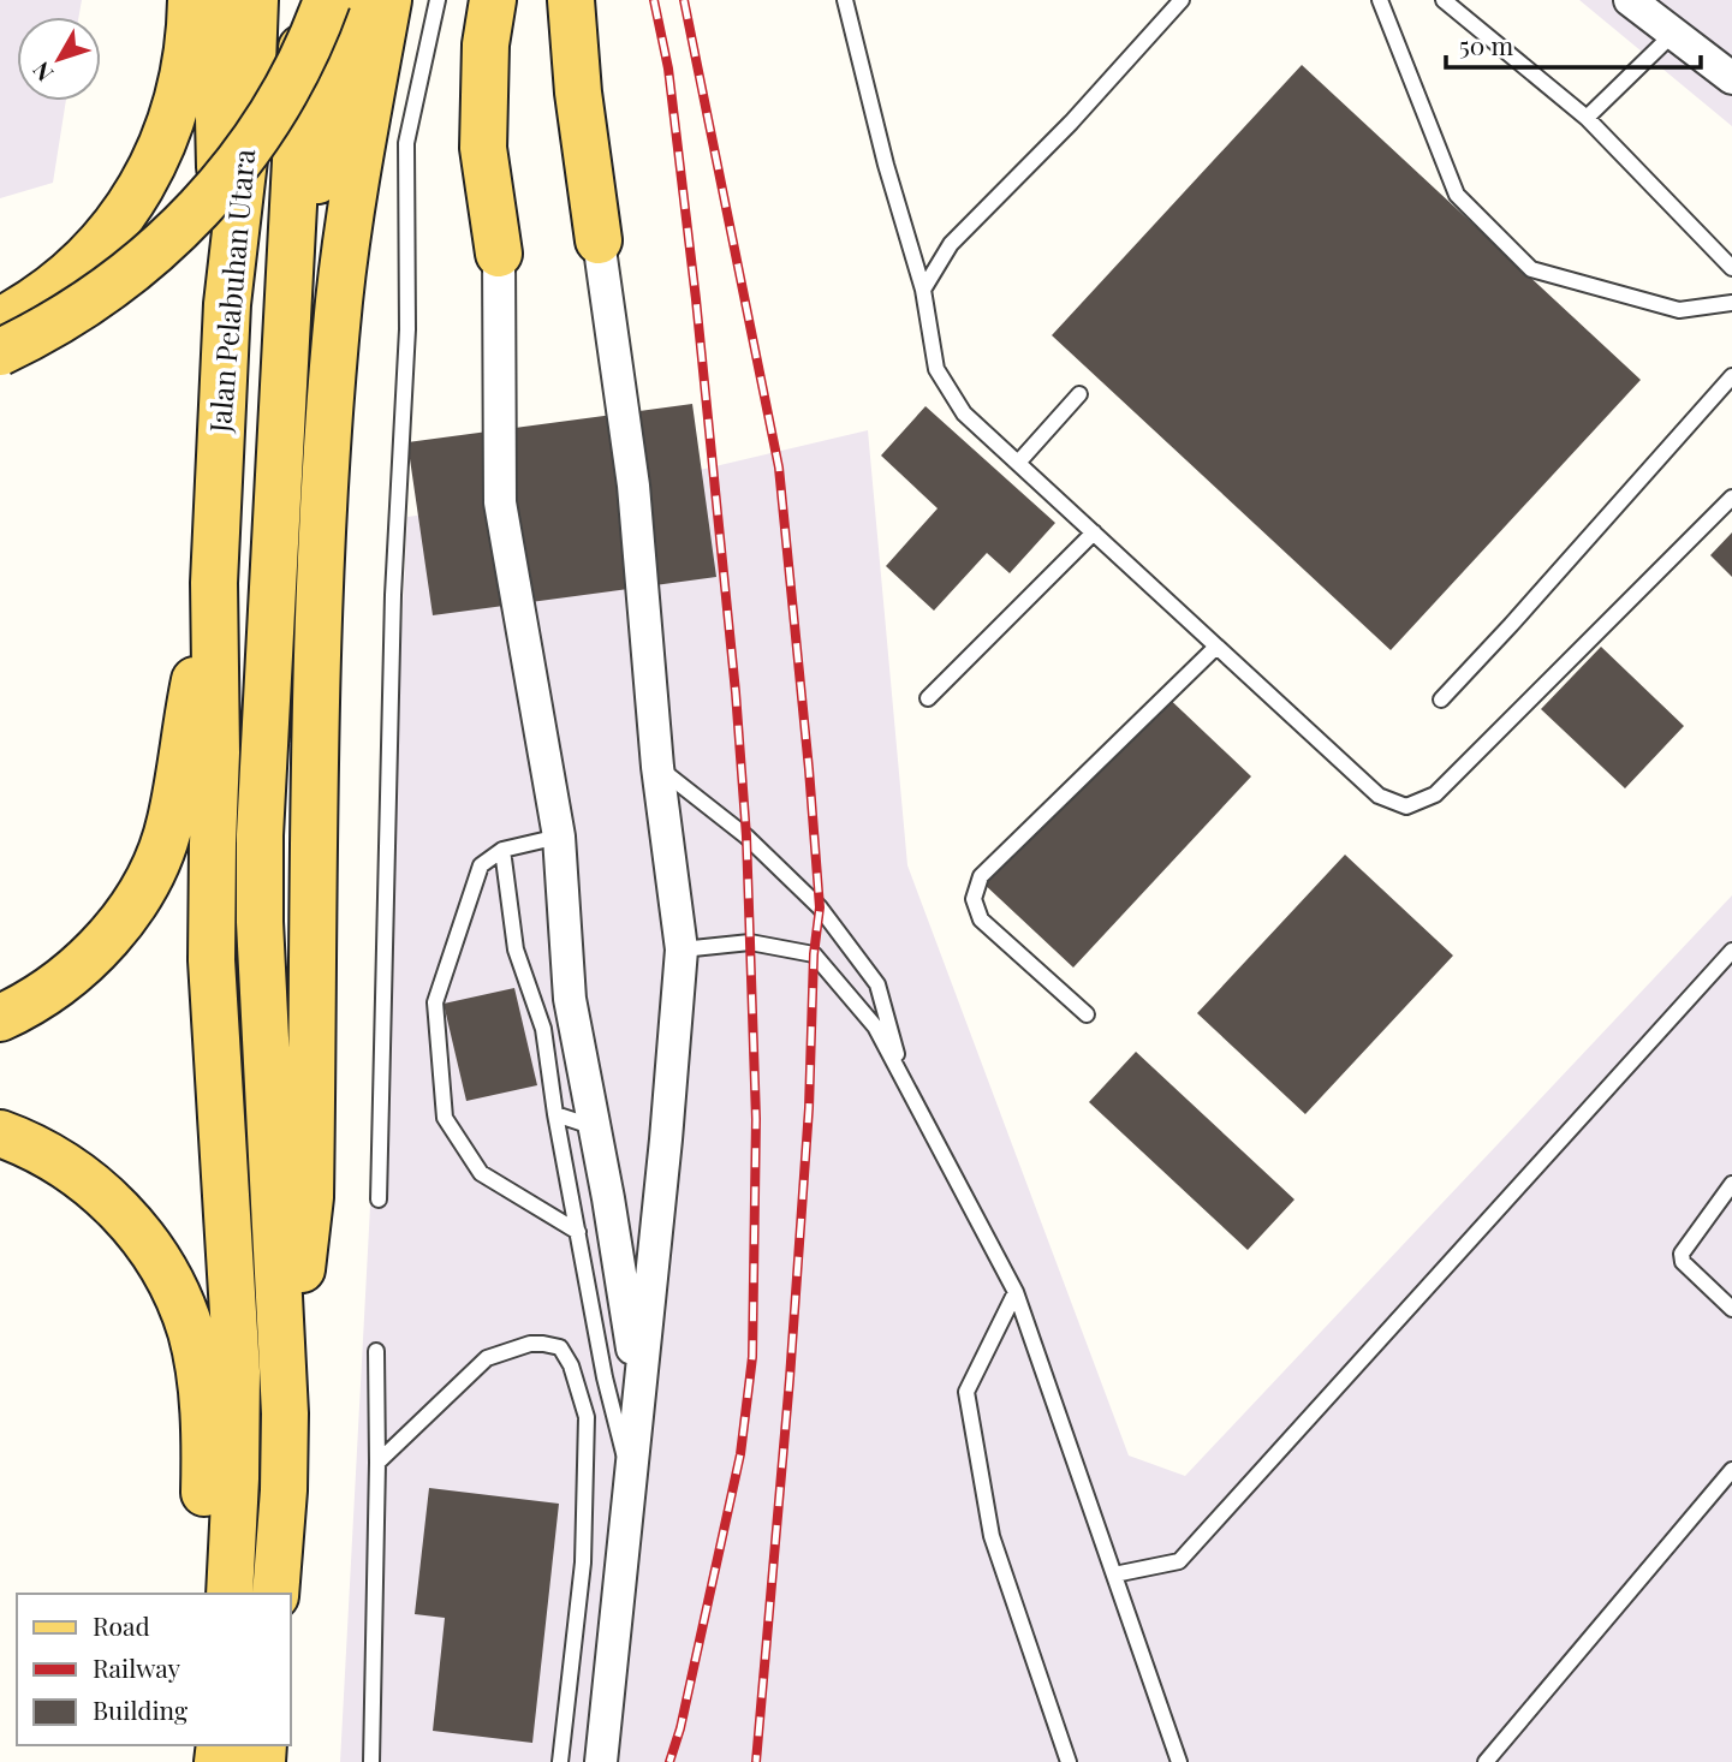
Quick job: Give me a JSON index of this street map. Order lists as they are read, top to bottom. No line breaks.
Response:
{"streets":{"main road":["Jalan Pelabuhan Utara"]},"legend":["Road","Railway","Building"],"scale_bar":"50 m","north":"bottom left"}
